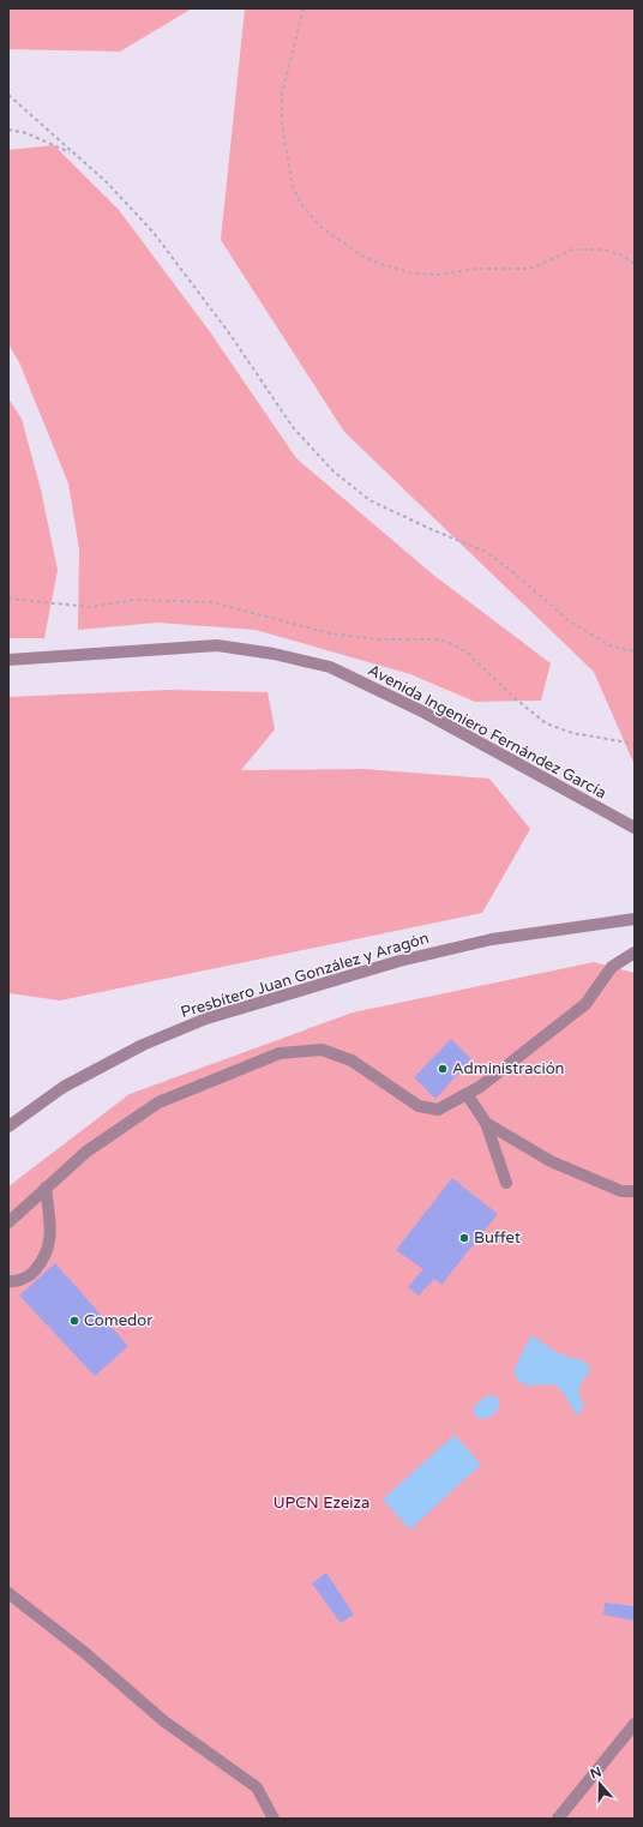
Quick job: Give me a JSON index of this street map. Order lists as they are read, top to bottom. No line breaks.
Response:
{"streets":{"street":["Avenida Ingeniero Fernández García","Presbítero Juan González y Aragón"]},"parks":["UPCN Ezeiza"],"places":["Administración","Buffet","Comedor"],"north":"top"}
